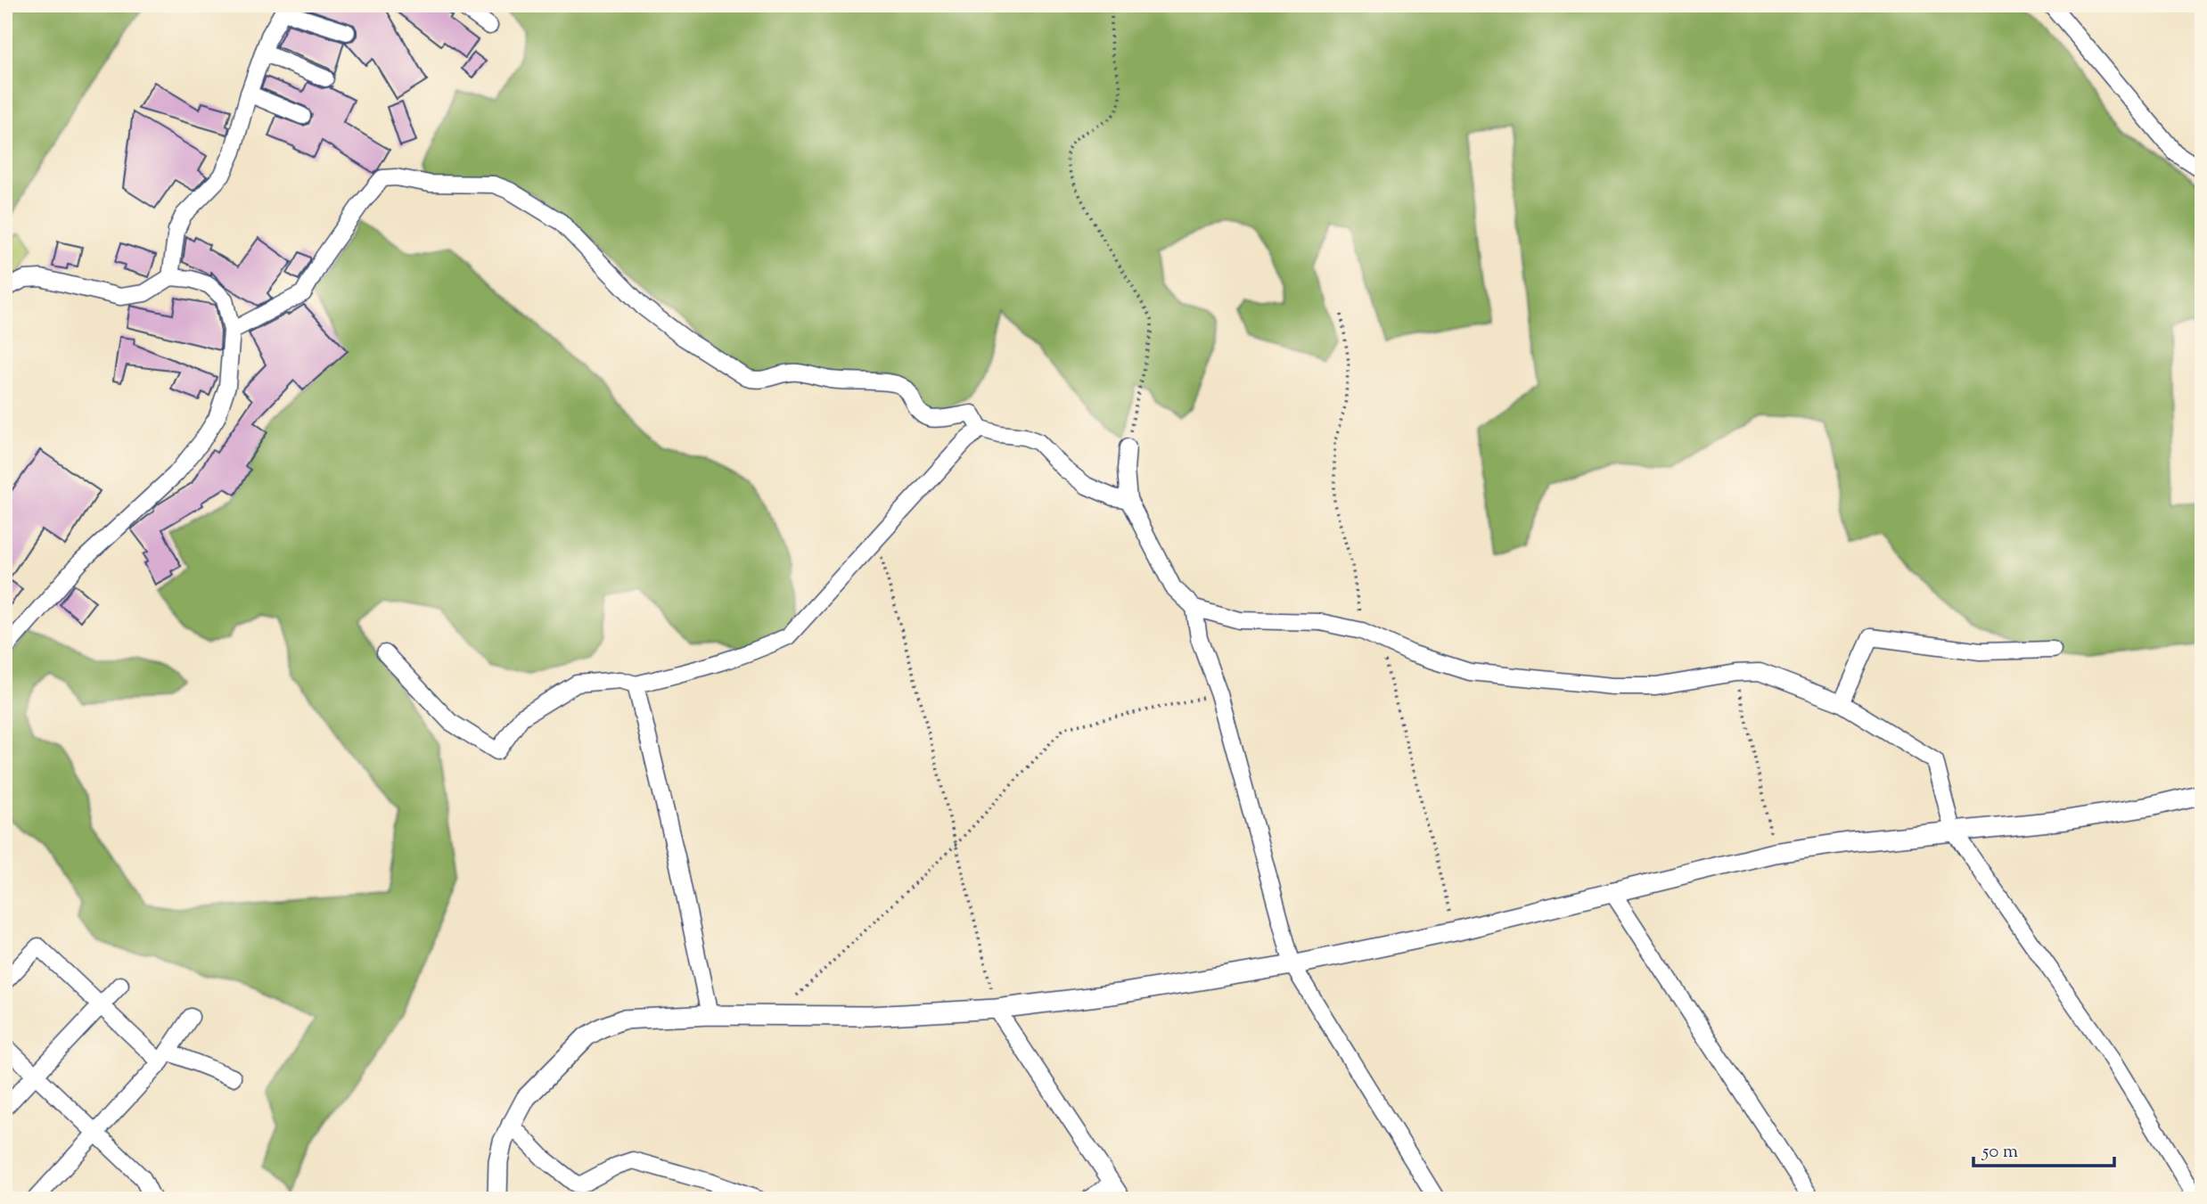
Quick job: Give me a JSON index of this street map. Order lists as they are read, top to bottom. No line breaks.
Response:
{"scale_bar":"50 m"}
